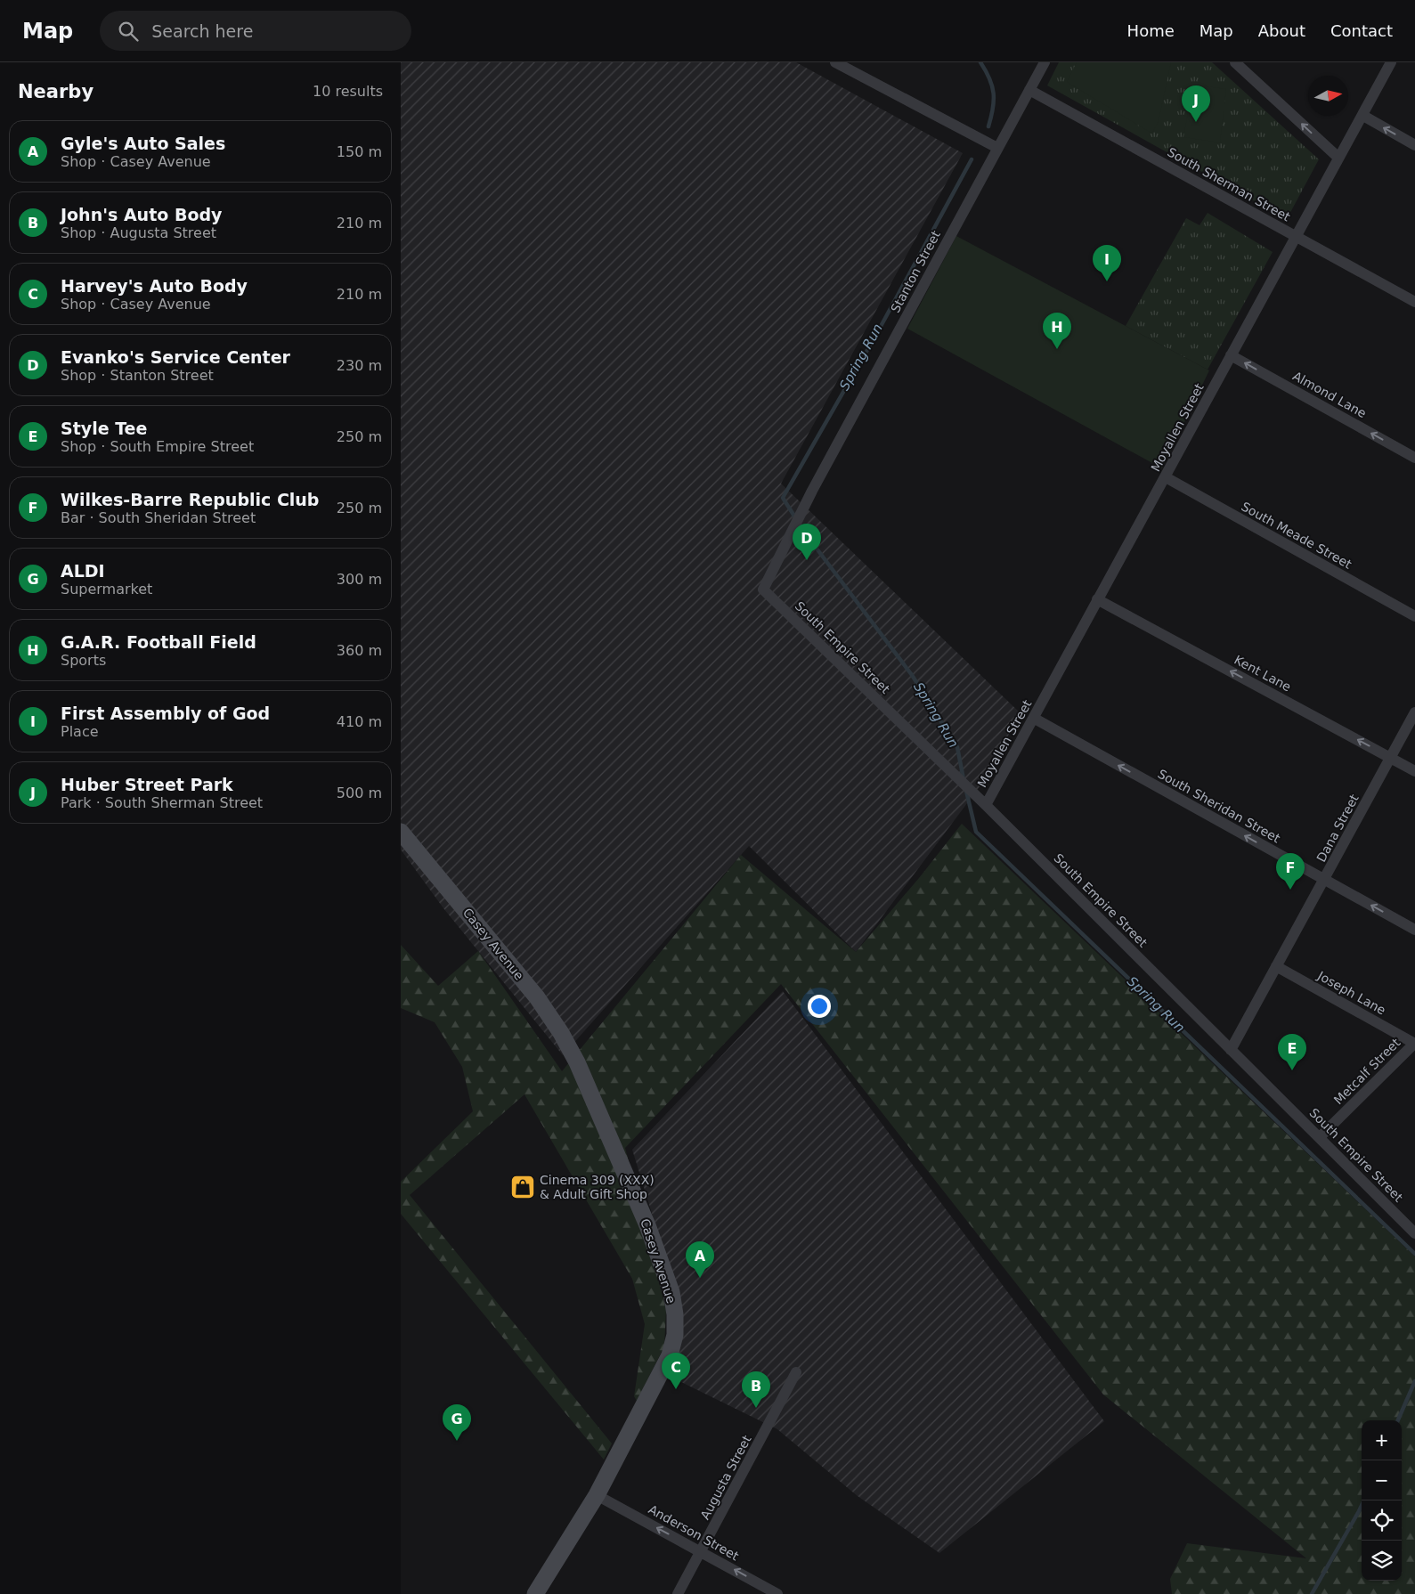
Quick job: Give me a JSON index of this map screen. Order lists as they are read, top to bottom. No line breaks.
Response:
{"streets":{"street":["South Sherman Street","Stanton Street","Almond Lane","Moyallen Street","South Meade Street","South Empire Street","Kent Lane","South Sheridan Street","Dana Street","Casey Avenue","Joseph Lane","Metcalf Street","Augusta Street","Anderson Street"]},"crossings":[["South Sherman Street","Stanton Street"],["South Sherman Street","Moyallen Street"],["Stanton Street","South Empire Street"],["Almond Lane","Moyallen Street"],["Moyallen Street","South Meade Street"],["Moyallen Street","South Empire Street"],["Moyallen Street","Kent Lane"],["Moyallen Street","South Sheridan Street"],["South Empire Street","Dana Street"],["South Empire Street","Metcalf Street"],["Kent Lane","Dana Street"],["South Sheridan Street","Dana Street"],["Dana Street","Joseph Lane"],["Casey Avenue","Anderson Street"],["Joseph Lane","Metcalf Street"],["Augusta Street","Anderson Street"]],"one_way":["Almond Lane","Kent Lane","South Sheridan Street","Anderson Street"],"water":["Spring Run"],"places":{"shop":["Cinema 309 (XXX) & Adult Gift Shop"]},"north":"right","page":{"header":"Map","search":"Search here","nav":["Home","Map","About","Contact"],"heading":["Nearby","10 results"],"pins":["J","I","H","D","F","E","A","C","B","G"],"list":[{"mark":"A","name":"Gyle's Auto Sales","note":"Shop · Casey Avenue","value":"150 m"},{"mark":"B","name":"John's Auto Body","note":"Shop · Augusta Street","value":"210 m"},{"mark":"C","name":"Harvey's Auto Body","note":"Shop · Casey Avenue","value":"210 m"},{"mark":"D","name":"Evanko's Service Center","note":"Shop · Stanton Street","value":"230 m"},{"mark":"E","name":"Style Tee","note":"Shop · South Empire Street","value":"250 m"},{"mark":"F","name":"Wilkes-Barre Republic Club","note":"Bar · South Sheridan Street","value":"250 m"},{"mark":"G","name":"ALDI","note":"Supermarket","value":"300 m"},{"mark":"H","name":"G.A.R. Football Field","note":"Sports","value":"360 m"},{"mark":"I","name":"First Assembly of God","note":"Place","value":"410 m"},{"mark":"J","name":"Huber Street Park","note":"Park · South Sherman Street","value":"500 m"}],"map_buttons":["+","−"]}}
